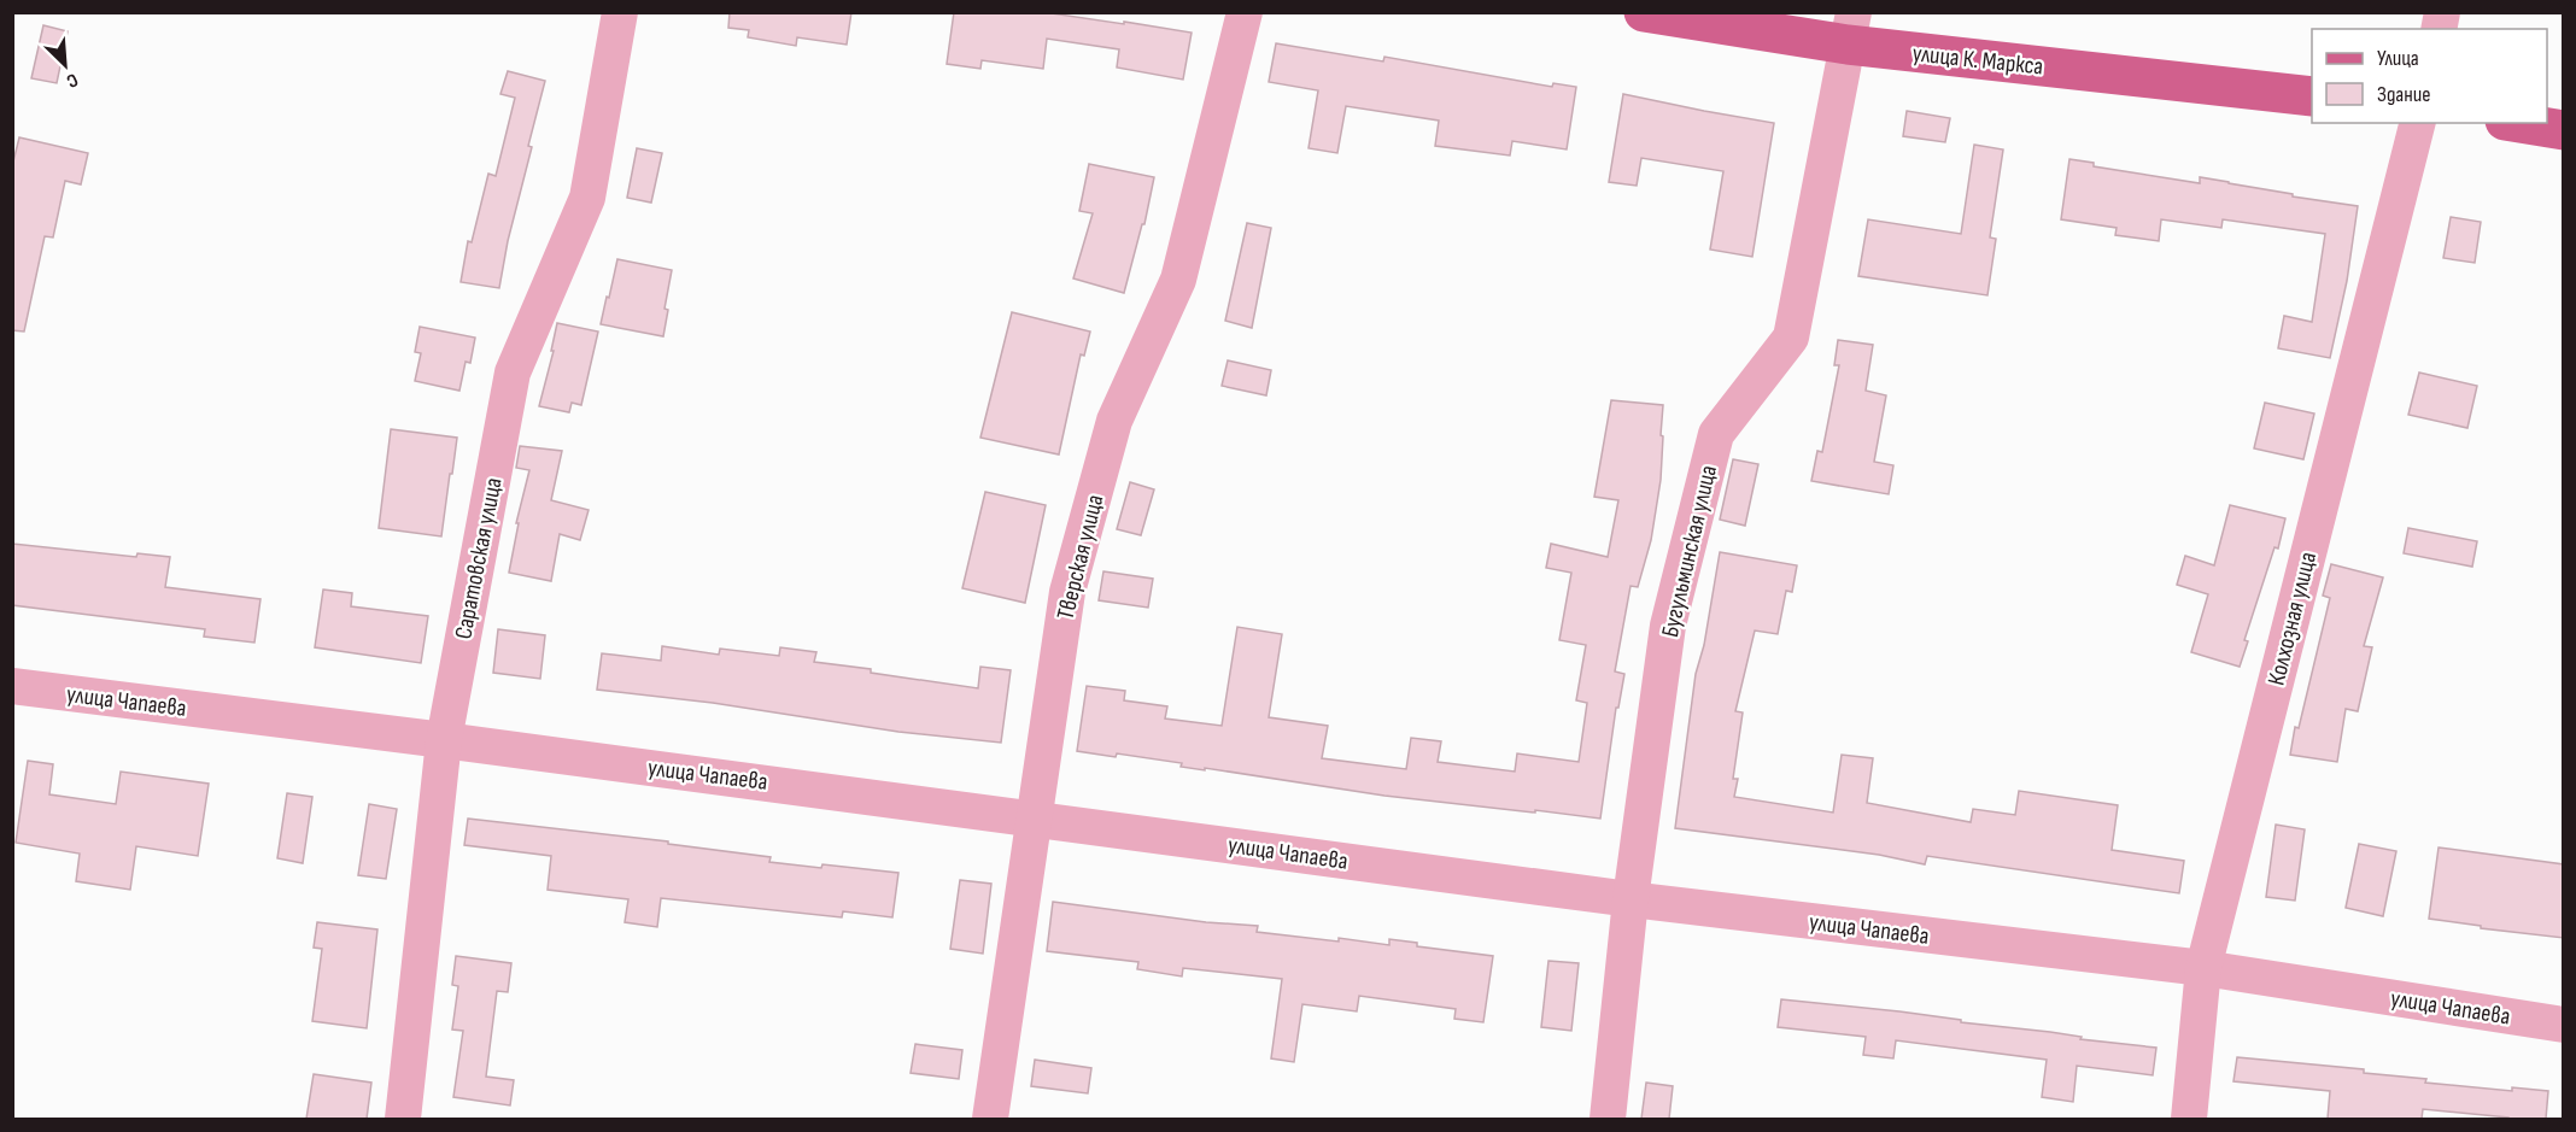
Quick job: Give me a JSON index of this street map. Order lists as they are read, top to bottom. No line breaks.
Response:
{"streets":{"main road":["улица К. Маркса"],"street":["Бугульминская улица","Тверская улица","Саратовская улица","Колхозная улица","улица Чапаева"]},"crossings":[["улица К. Маркса","Бугульминская улица"],["Бугульминская улица","улица Чапаева"],["Тверская улица","улица Чапаева"],["Саратовская улица","улица Чапаева"],["Колхозная улица","улица Чапаева"]],"legend":["Улица","Здание"],"north":"bottom right"}
